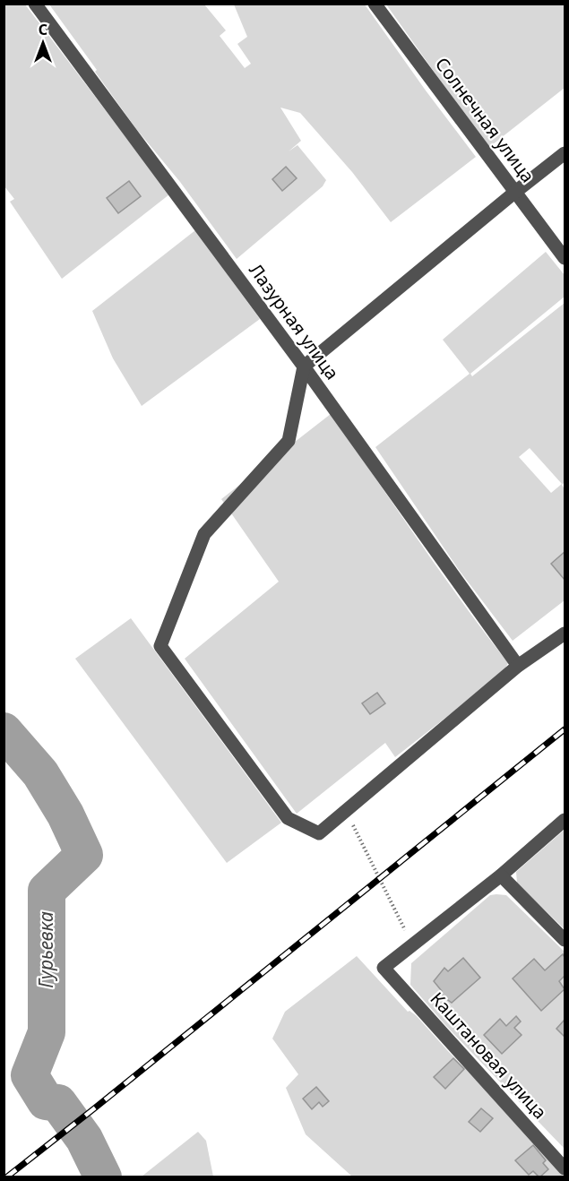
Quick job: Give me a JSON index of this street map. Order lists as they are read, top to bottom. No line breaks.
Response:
{"streets":{"street":["Солнечная улица","Лазурная улица","Каштановая улица"]},"water":["Гурьевка"],"north":"top"}
